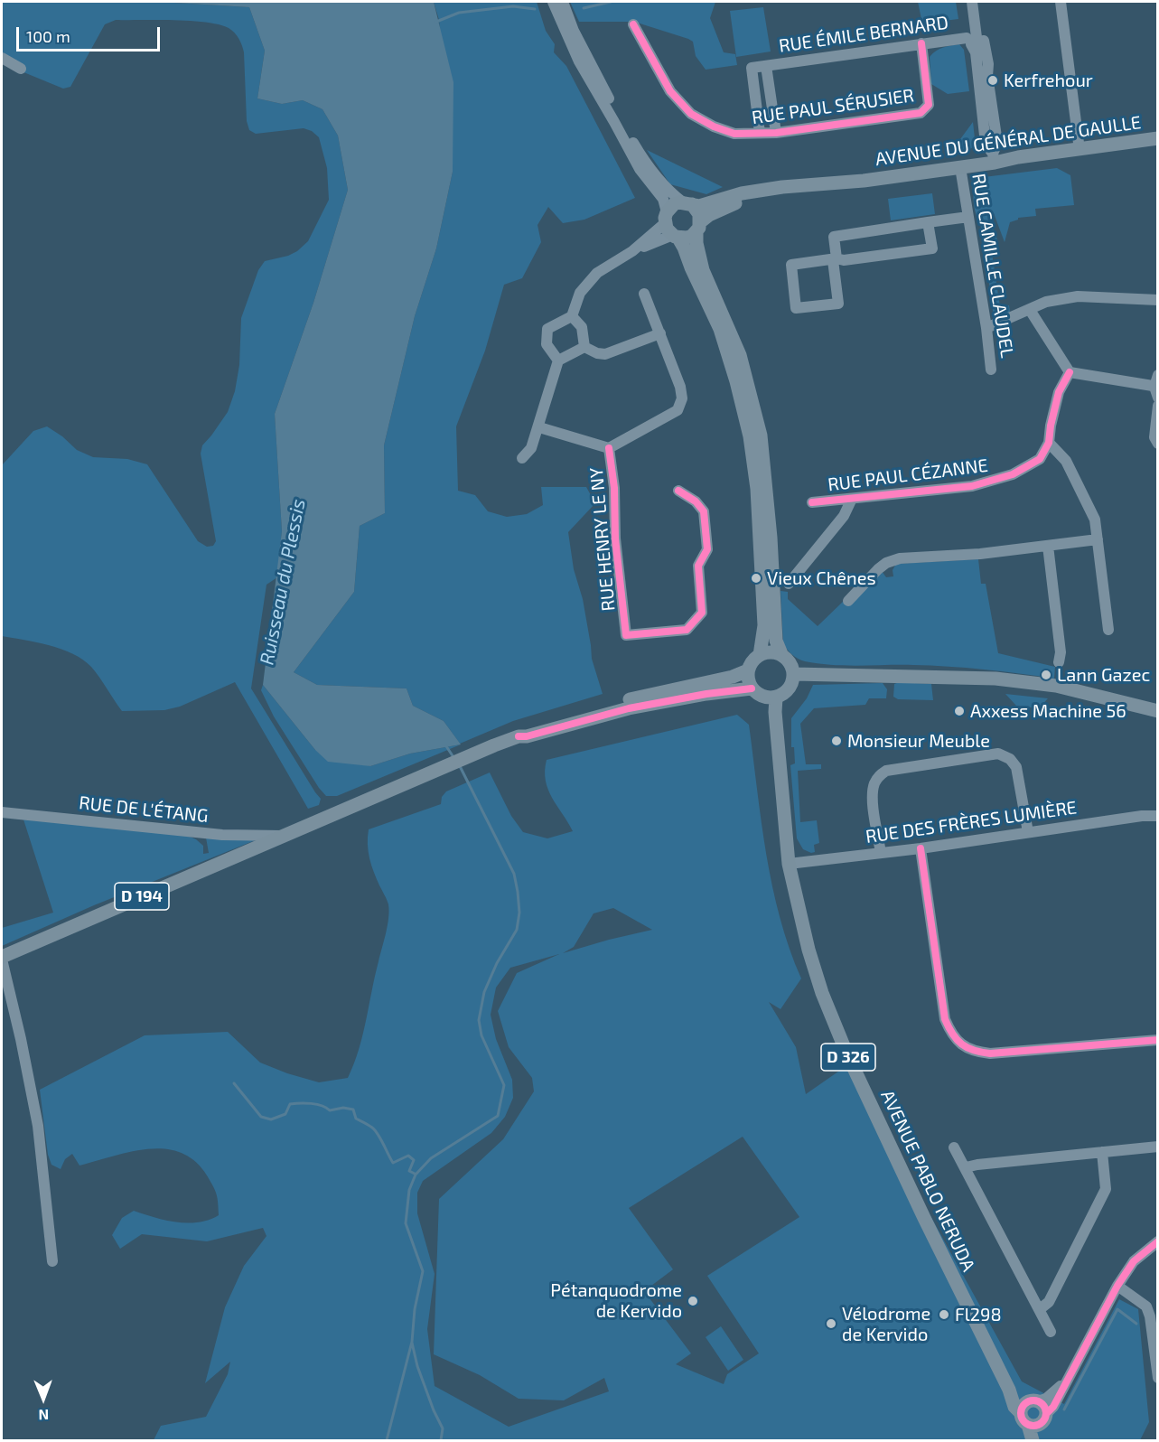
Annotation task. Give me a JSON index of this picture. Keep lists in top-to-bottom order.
{
  "streets": {
    "main road": [
      "AVENUE DU GÉNÉRAL DE GAULLE",
      "D 194",
      "D 326",
      "AVENUE PABLO NERUDA"
    ],
    "street": [
      "RUE ÉMILE BERNARD",
      "RUE PAUL SÉRUSIER",
      "RUE CAMILLE CLAUDEL",
      "RUE PAUL CÉZANNE",
      "RUE HENRY LE NY",
      "RUE DE L'ÉTANG",
      "RUE DES FRÈRES LUMIÈRE"
    ]
  },
  "crossings": [
    ["RUE ÉMILE BERNARD", "RUE PAUL SÉRUSIER"],
    ["AVENUE DU GÉNÉRAL DE GAULLE", "RUE CAMILLE CLAUDEL"],
    ["RUE DE L'ÉTANG", "D 194"],
    ["RUE DES FRÈRES LUMIÈRE", "AVENUE PABLO NERUDA"],
    ["D 194", "AVENUE PABLO NERUDA"]
  ],
  "water": ["Ruisseau du Plessis"],
  "places": [
    "Kerfrehour",
    "Vieux Chênes",
    "Lann Gazec",
    "Axxess Machine 56",
    "Monsieur Meuble",
    "Pétanquodrome de Kervido",
    "Fl298",
    "Vélodrome de Kervido"
  ],
  "scale_bar": "100 m",
  "north": "bottom"
}
